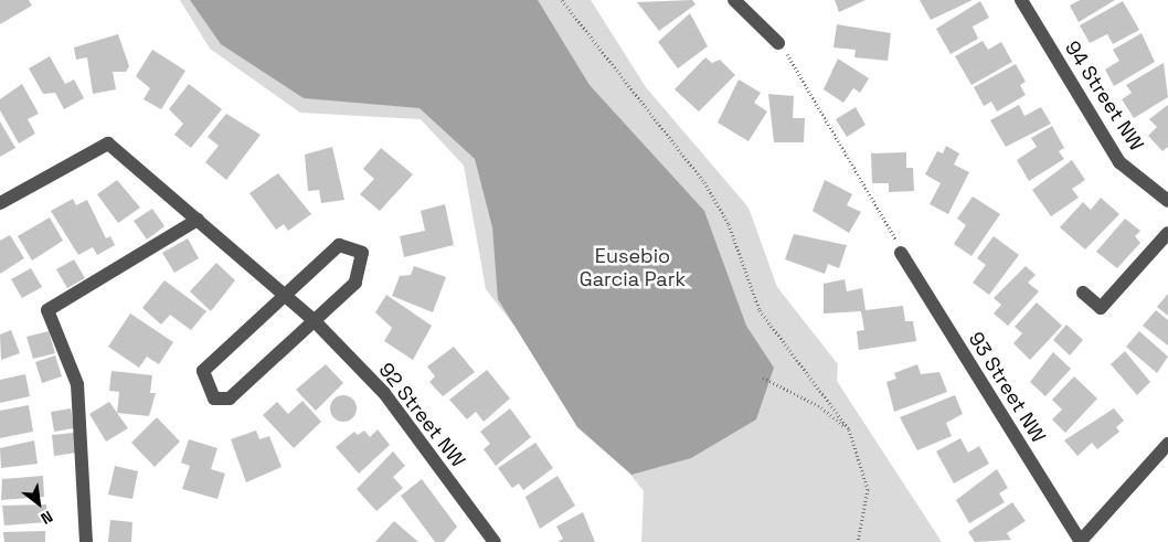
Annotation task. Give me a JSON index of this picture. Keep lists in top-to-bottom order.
{
  "streets": {
    "street": ["94 Street NW", "93 Street NW", "92 Street NW"]
  },
  "parks": ["Eusebio Garcia Park"],
  "north": "bottom right"
}
